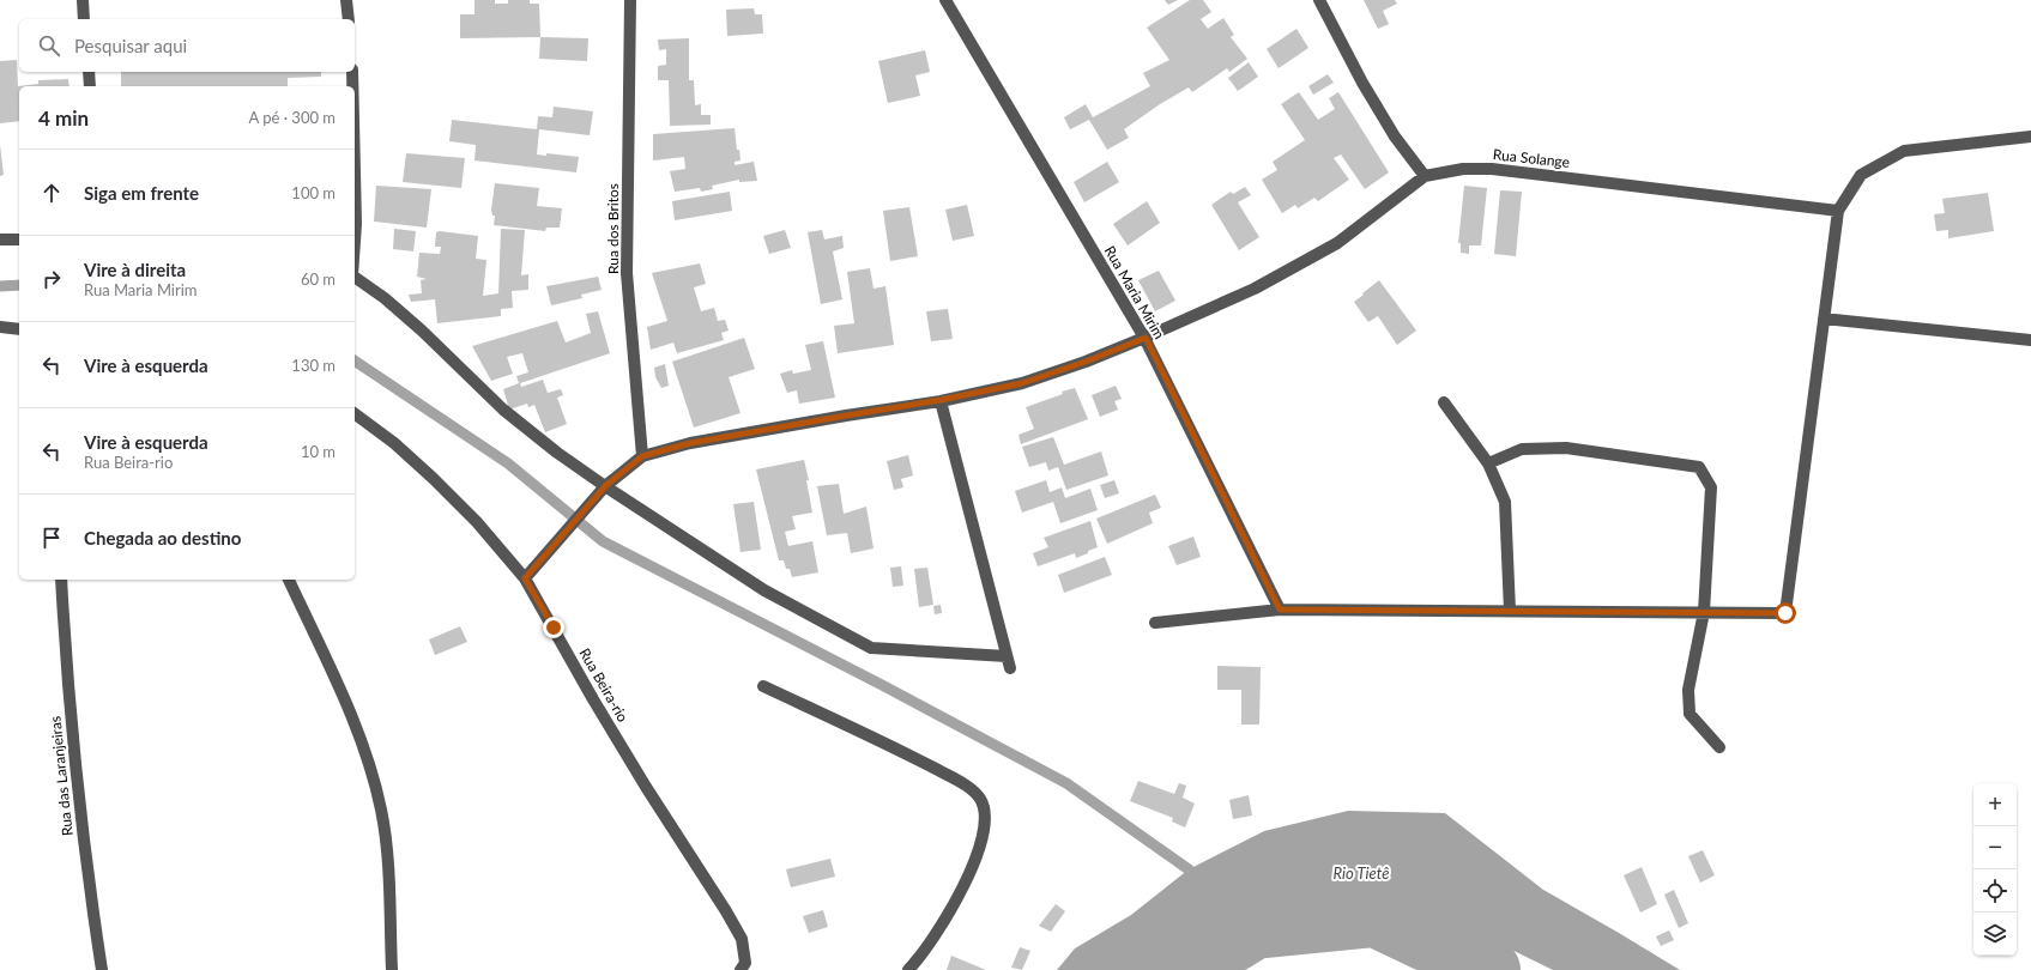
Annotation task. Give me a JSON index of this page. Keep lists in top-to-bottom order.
{
  "streets": {
    "street": [
      "Rua Solange",
      "Rua dos Britos",
      "Rua Maria Mirim",
      "Rua Beira-rio",
      "Rua das Laranjeiras"
    ]
  },
  "water": ["Rio Tietê"],
  "page": {
    "search": "Pesquisar aqui",
    "heading": ["4 min", "A pé · 300 m"],
    "list": [
      ["Siga em frente", "100 m"],
      ["Vire à direita", "Rua Maria Mirim", "60 m"],
      ["Vire à esquerda", "130 m"],
      ["Vire à esquerda", "Rua Beira-rio", "10 m"],
      "Chegada ao destino"
    ],
    "map_buttons": ["+", "−"]
  }
}
